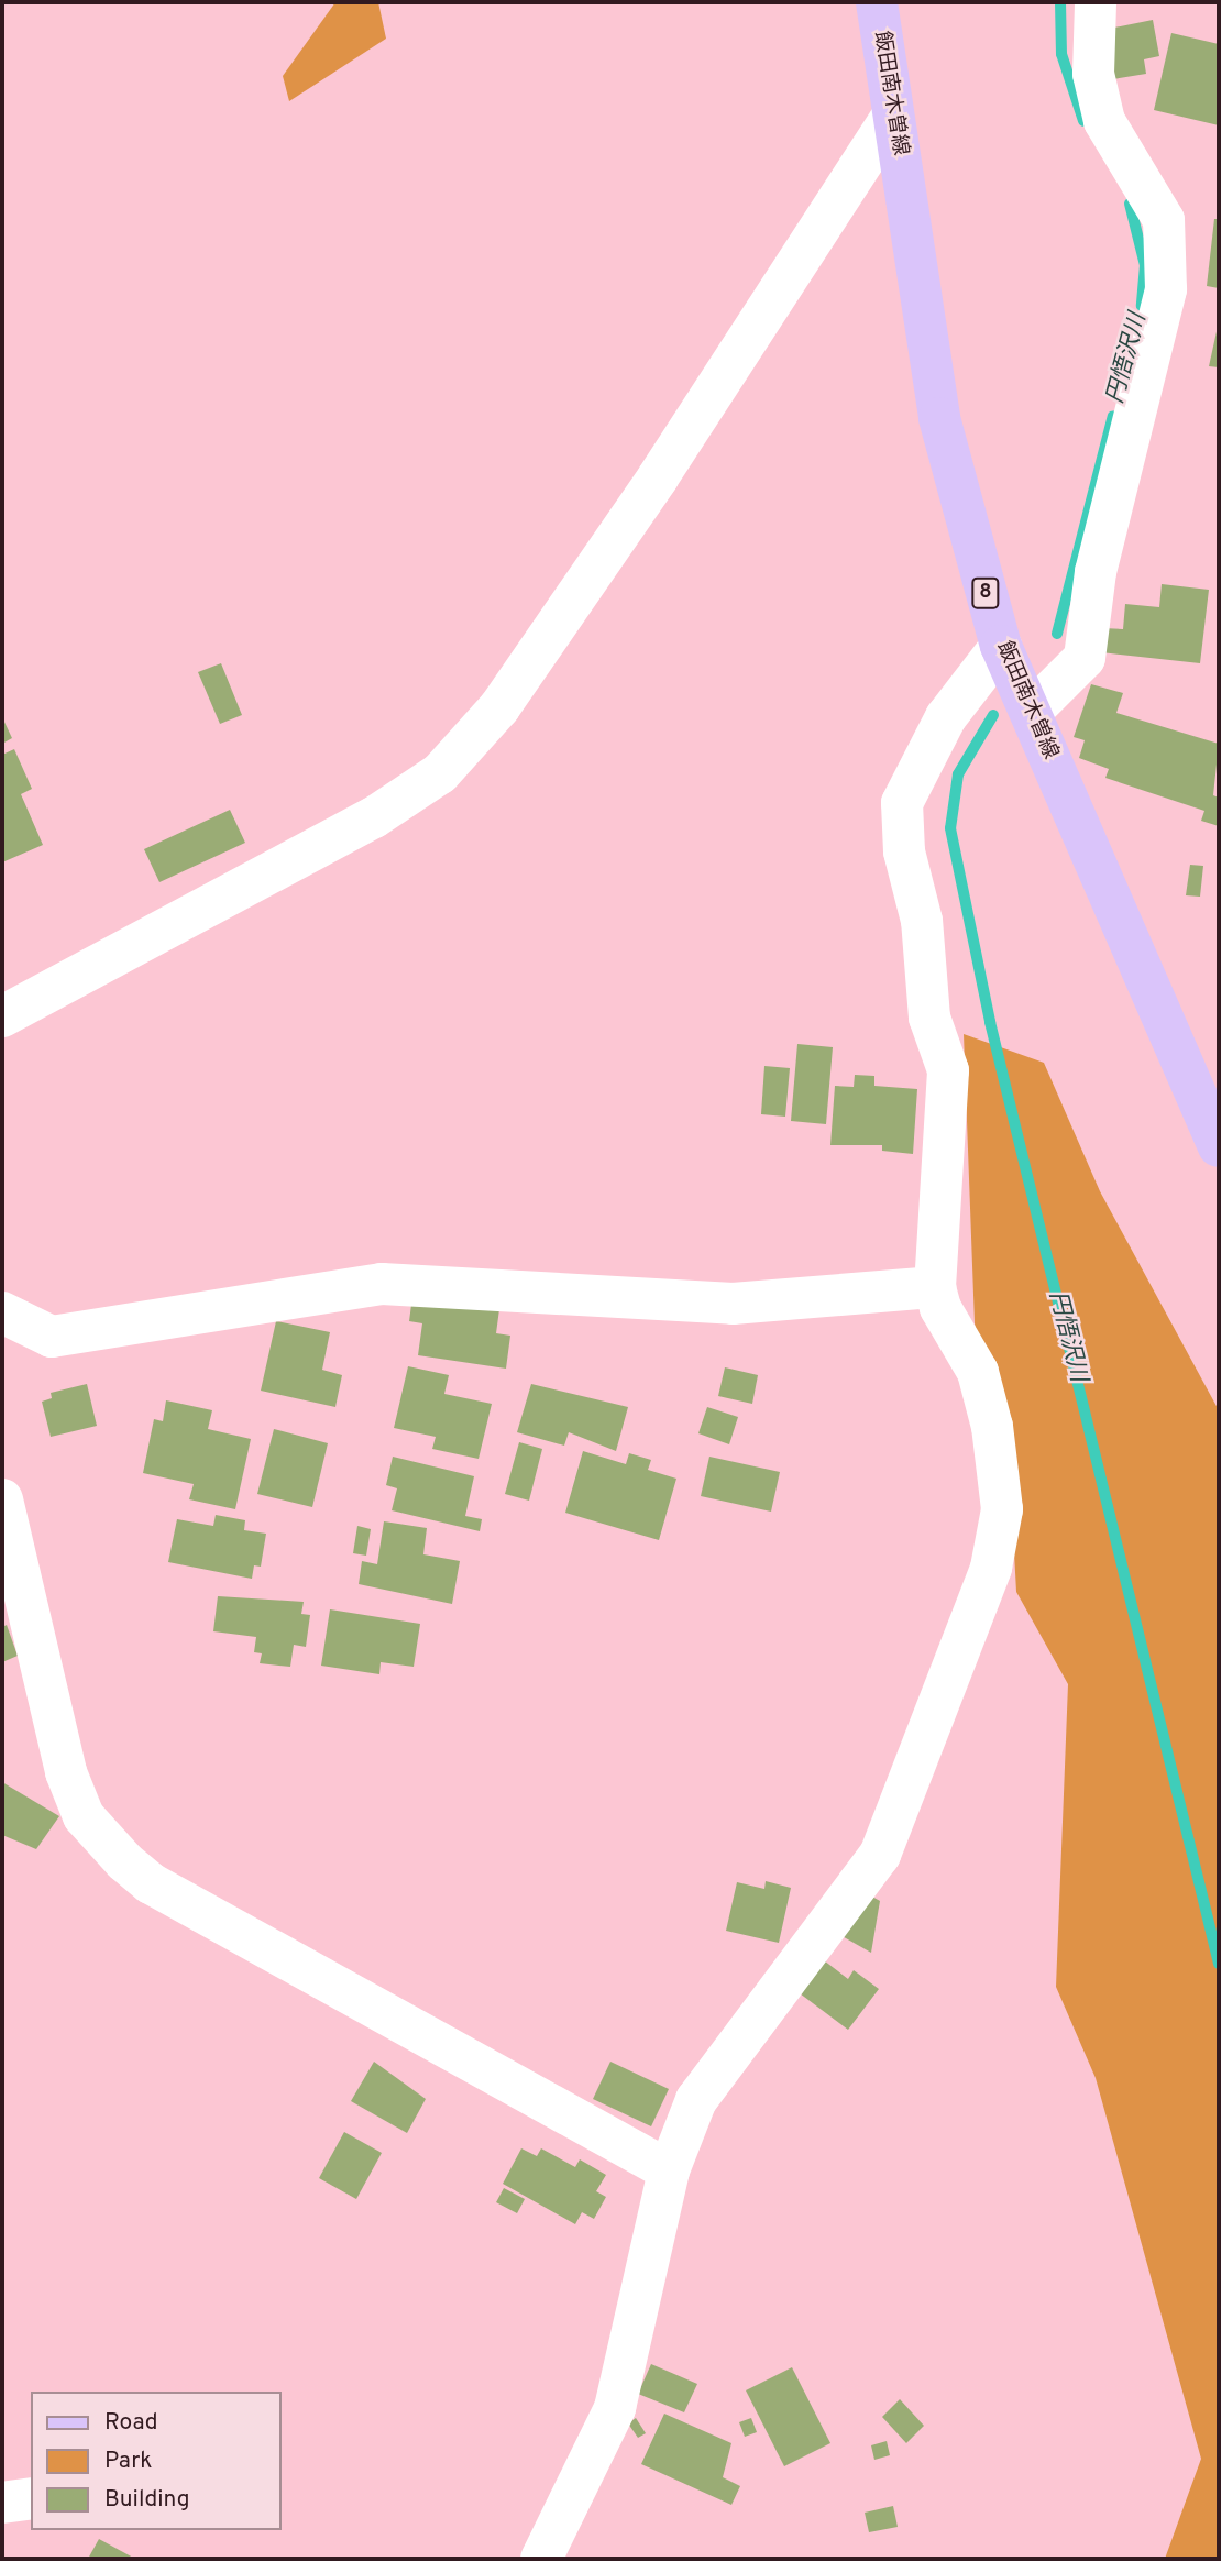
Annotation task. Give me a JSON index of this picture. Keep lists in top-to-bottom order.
{
  "streets": {
    "main road": ["飯田南木曽線", "8"]
  },
  "water": ["円悟沢川"],
  "legend": ["Road", "Park", "Building"]
}
